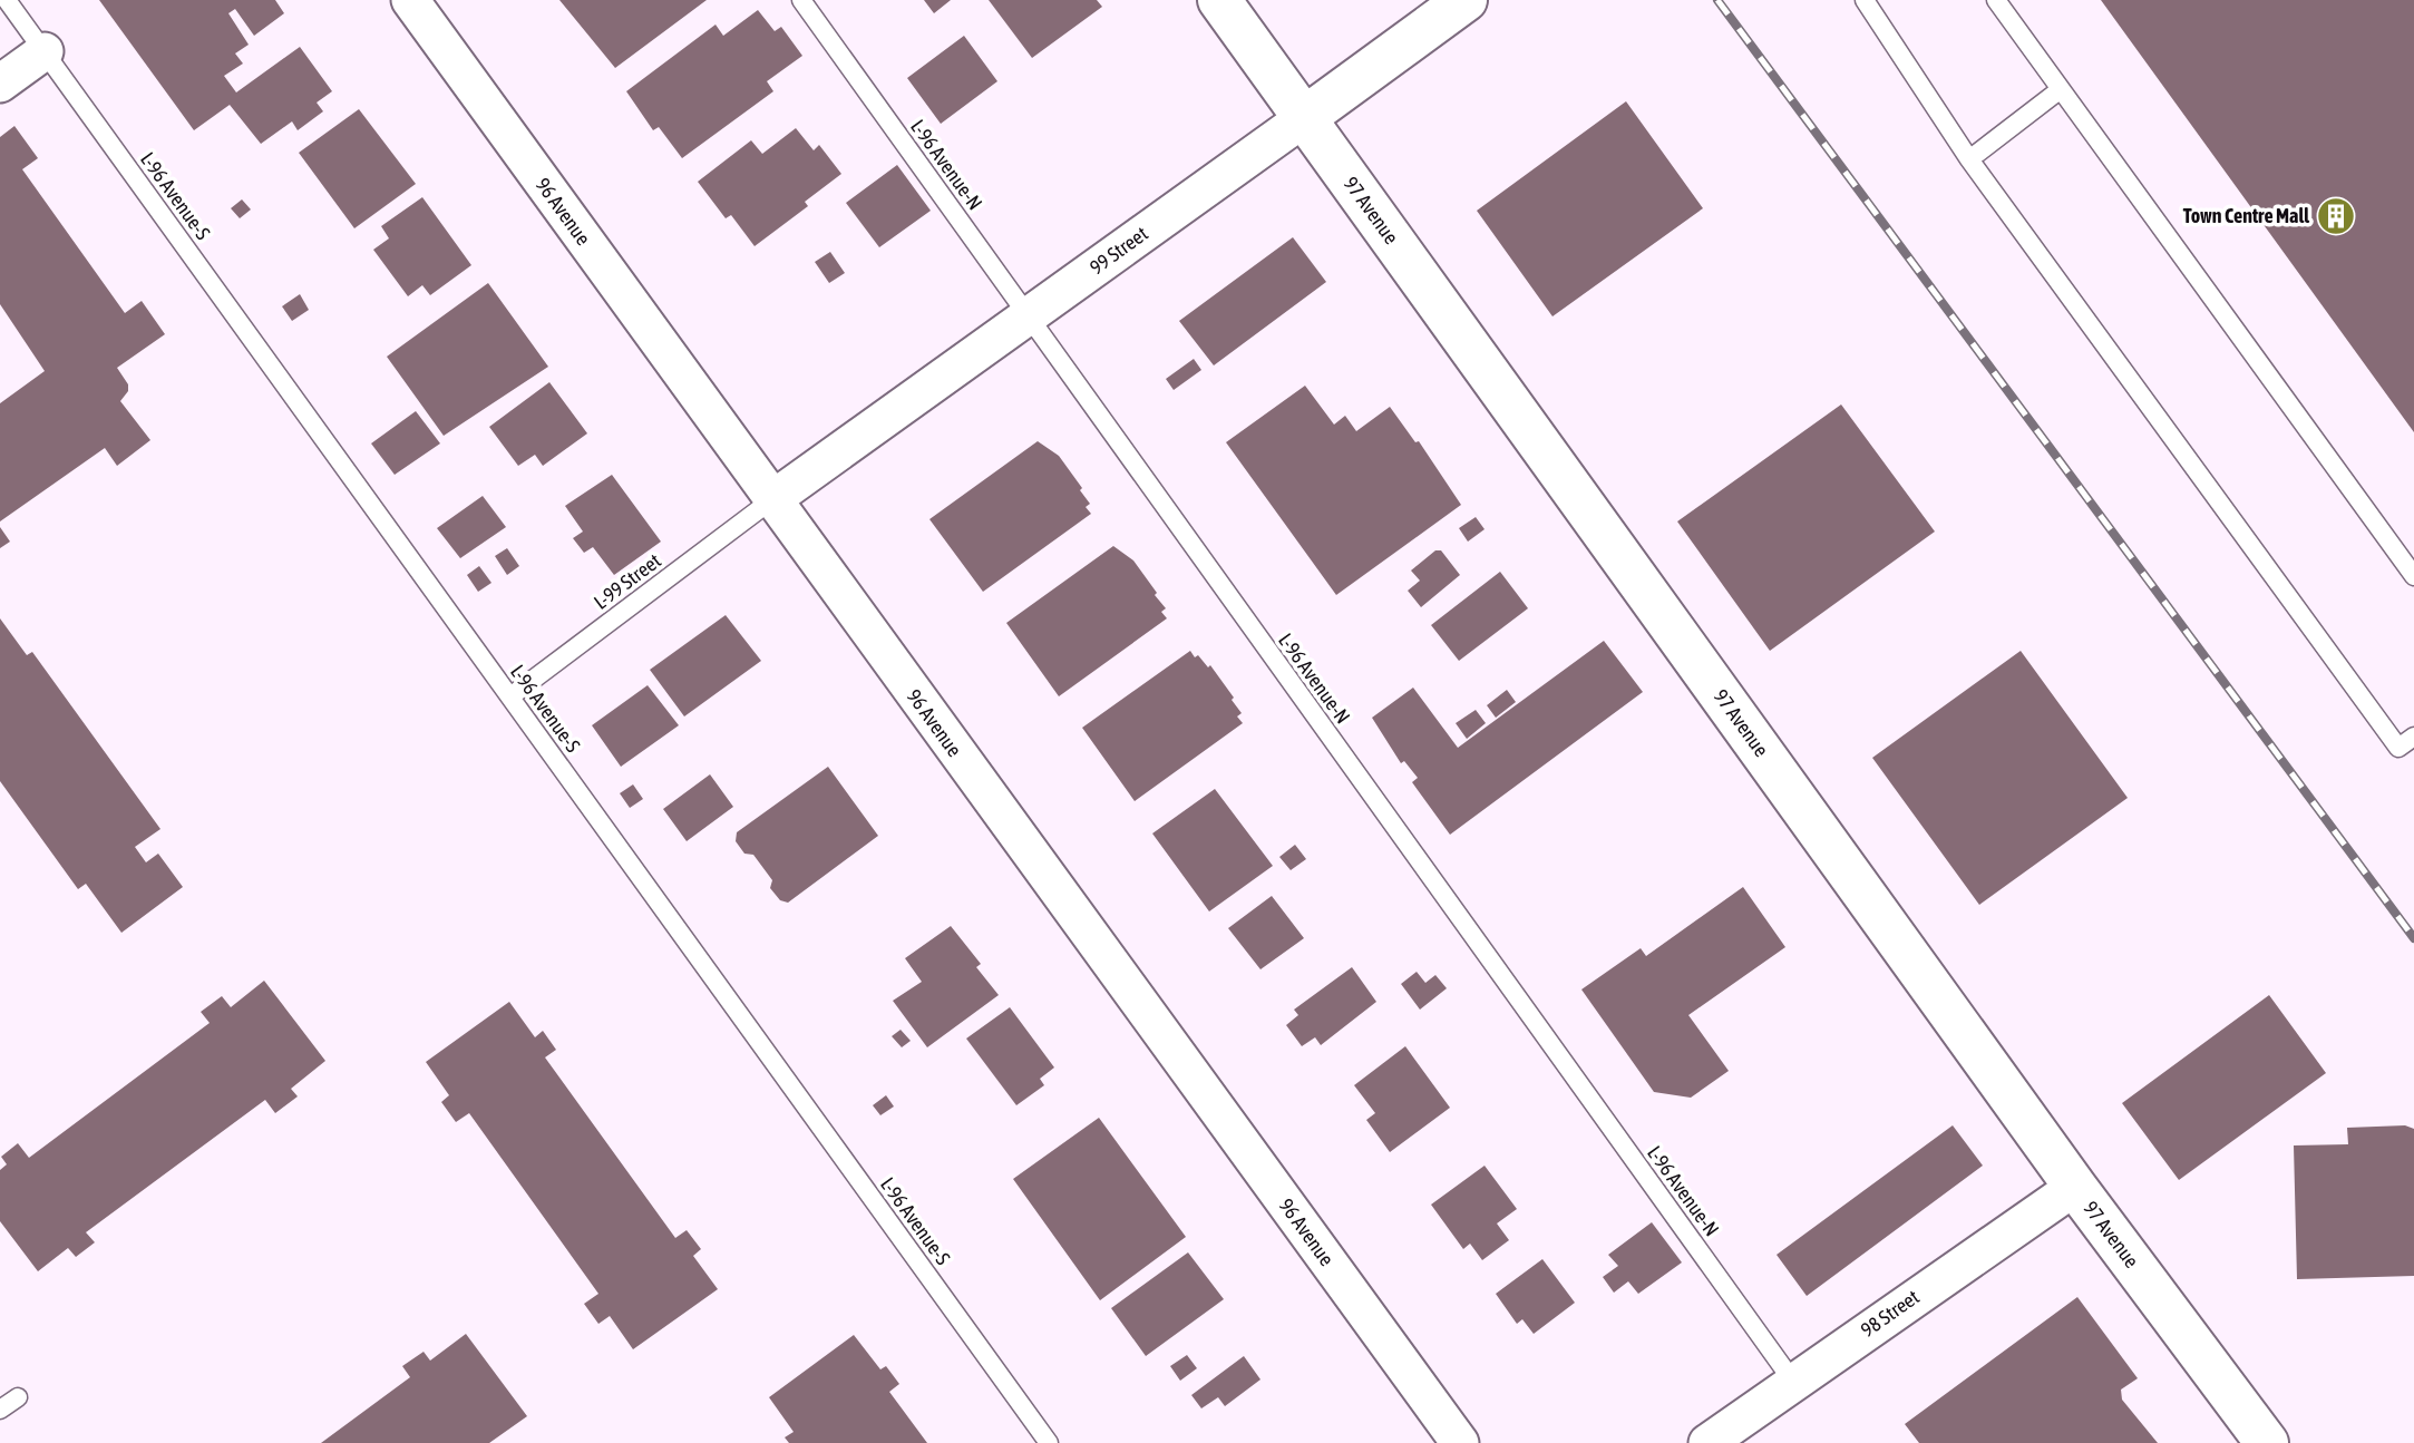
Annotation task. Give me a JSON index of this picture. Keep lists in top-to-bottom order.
{
  "streets": {
    "street": [
      "97 Avenue",
      "96 Avenue",
      "99 Street",
      "98 Street"
    ],
    "lane": ["L-96 Avenue-N", "L-96 Avenue-S", "L-99 Street"]
  },
  "crossings": [
    ["L-96 Avenue-N", "99 Street"],
    ["L-96 Avenue-N", "98 Street"],
    ["L-96 Avenue-S", "L-99 Street"],
    ["97 Avenue", "99 Street"],
    ["97 Avenue", "98 Street"],
    ["96 Avenue", "99 Street"],
    ["96 Avenue", "L-99 Street"],
    ["99 Street", "L-99 Street"]
  ],
  "places": {
    "building": ["Town Centre Mall"]
  }
}
